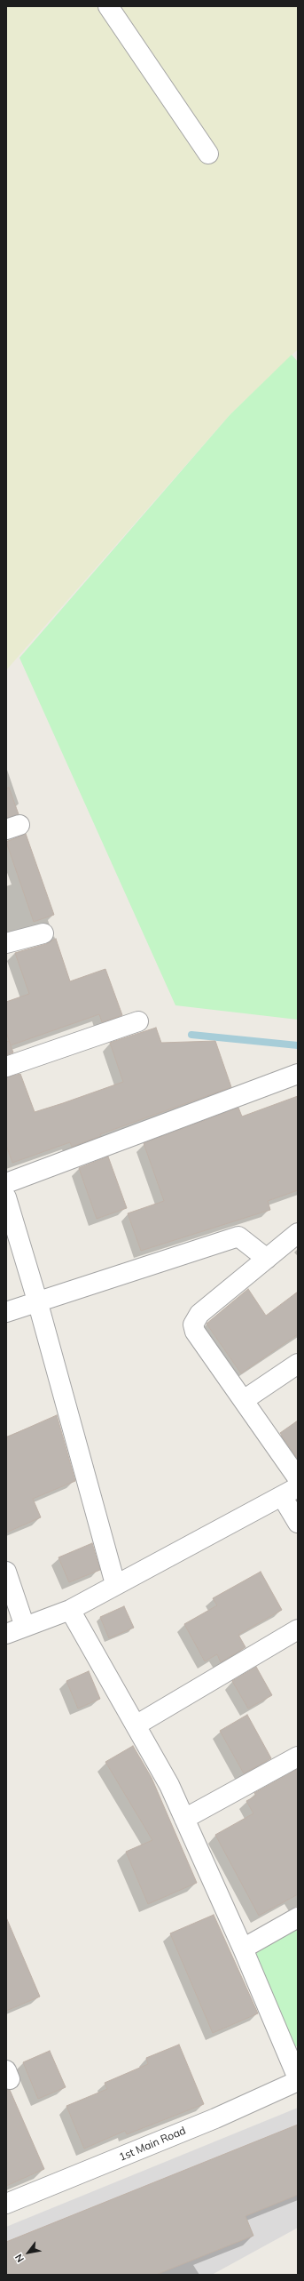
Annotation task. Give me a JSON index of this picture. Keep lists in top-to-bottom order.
{
  "streets": {
    "street": ["1st Main Road"]
  },
  "north": "bottom left"
}
